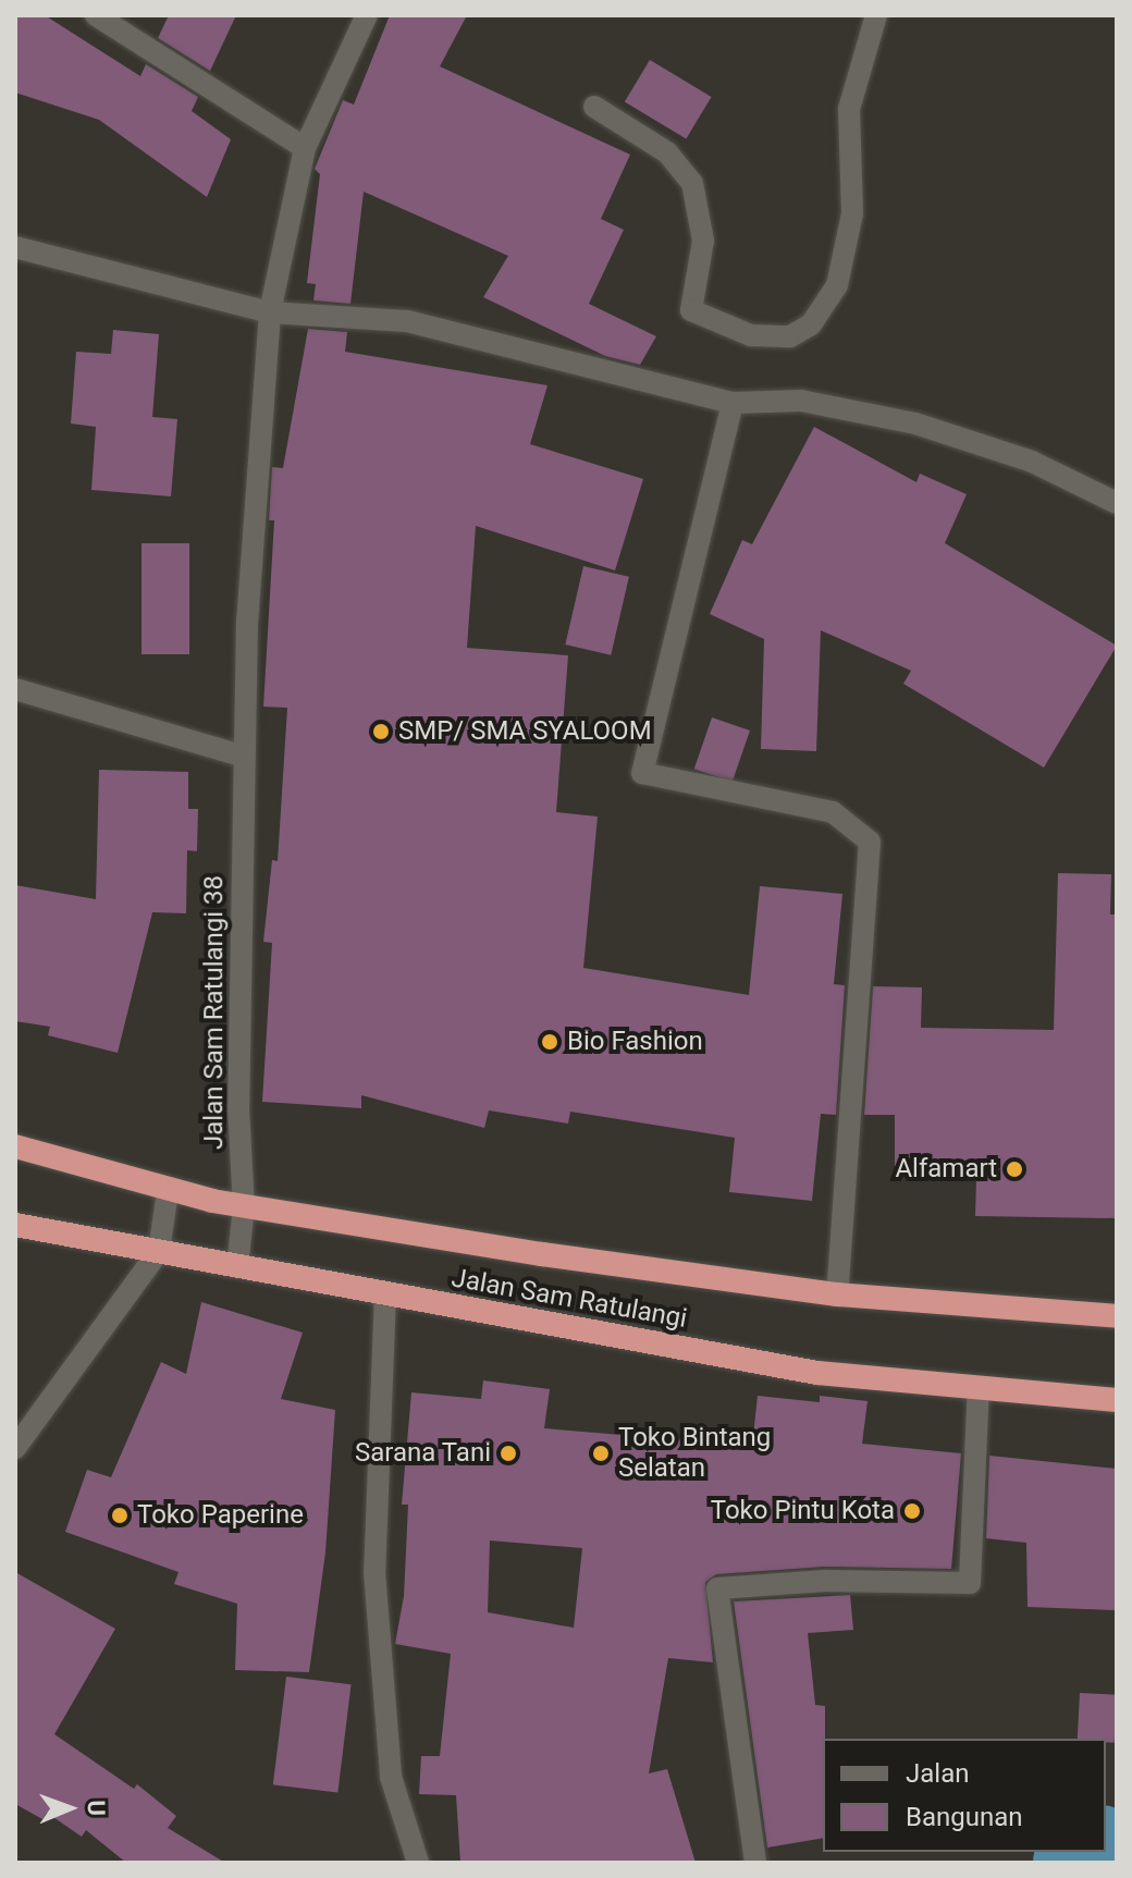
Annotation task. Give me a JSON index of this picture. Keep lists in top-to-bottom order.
{
  "streets": {
    "highway": ["Jalan Sam Ratulangi"],
    "street": ["Jalan Sam Ratulangi 38"]
  },
  "crossings": [
    ["Jalan Sam Ratulangi 38", "Jalan Sam Ratulangi"]
  ],
  "places": [
    "SMP/ SMA SYALOOM",
    "Bio Fashion",
    "Alfamart",
    "Sarana Tani",
    "Toko Bintang Selatan",
    "Toko Pintu Kota",
    "Toko Paperine"
  ],
  "legend": ["Jalan", "Bangunan"],
  "north": "right"
}
